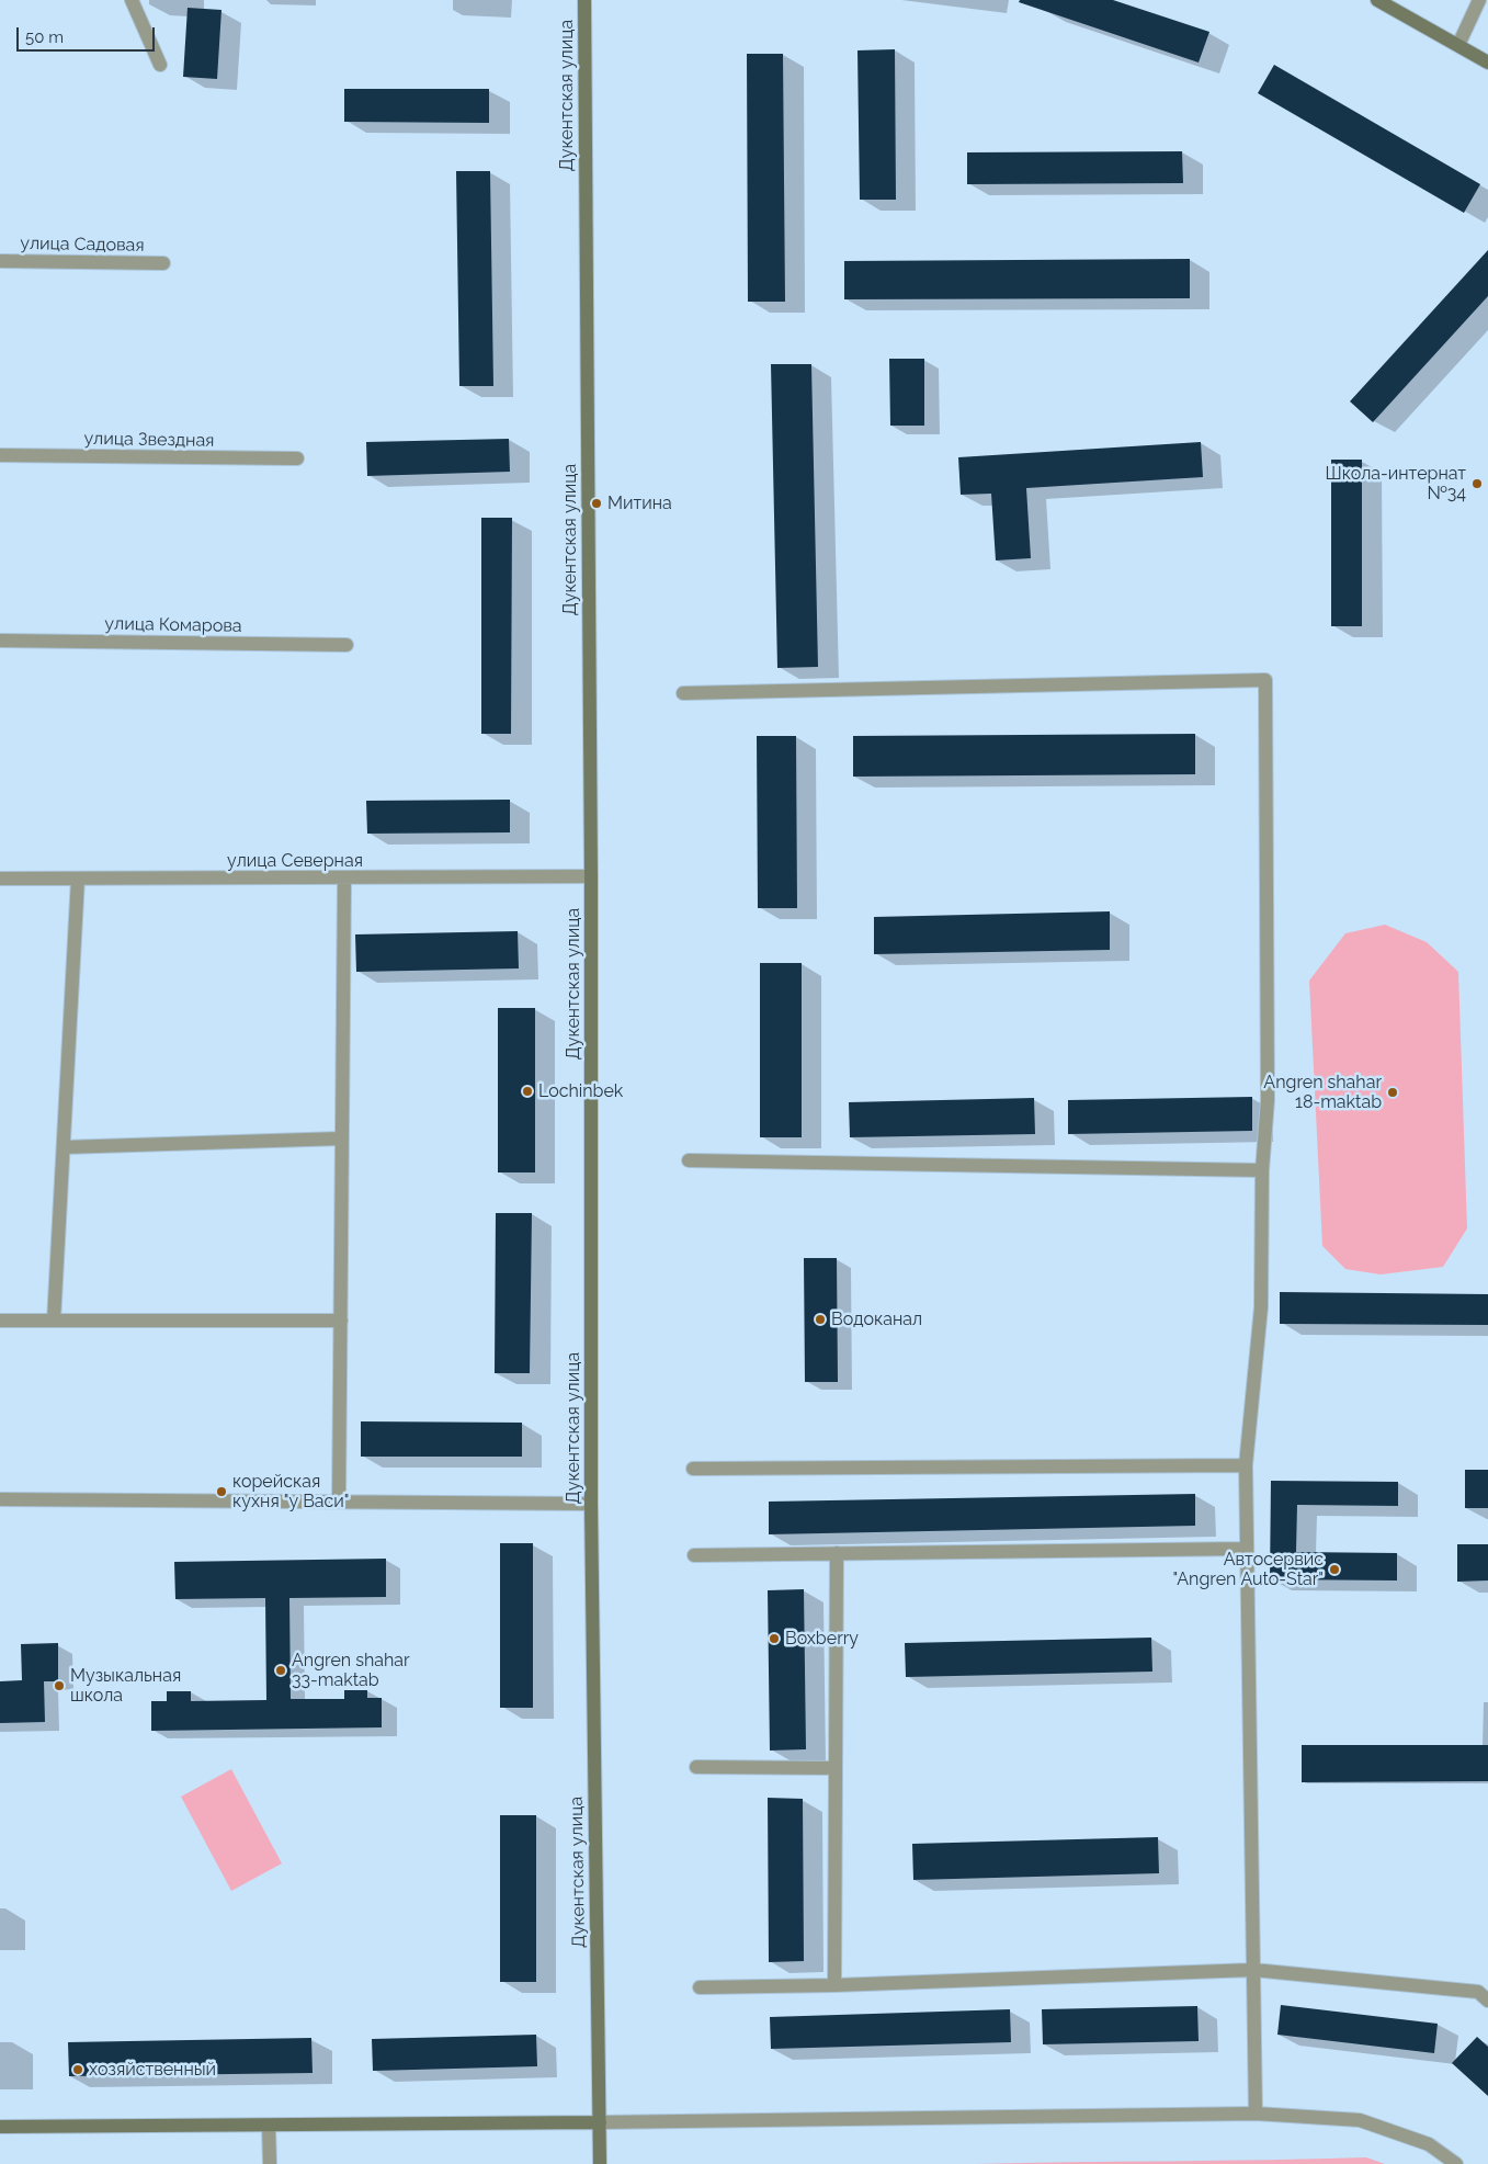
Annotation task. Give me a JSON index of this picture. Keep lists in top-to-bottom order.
{
  "streets": {
    "main road": ["Дукентская улица"],
    "street": [
      "улица Садовая",
      "улица Звездная",
      "улица Комарова",
      "улица Северная"
    ]
  },
  "crossings": [
    ["Дукентская улица", "улица Северная"]
  ],
  "places": [
    "Школа-интернат №34",
    "Митина",
    "Lochinbek",
    "Angren shahar 18-maktab",
    "Водоканал",
    "корейская кухня \"у Васи\"",
    "Автосервис \"Angren Auto-Star\"",
    "Boxberry",
    "Angren shahar 33-maktab",
    "Музыкальная школа",
    "хозяйственный"
  ],
  "scale_bar": "50 m"
}
